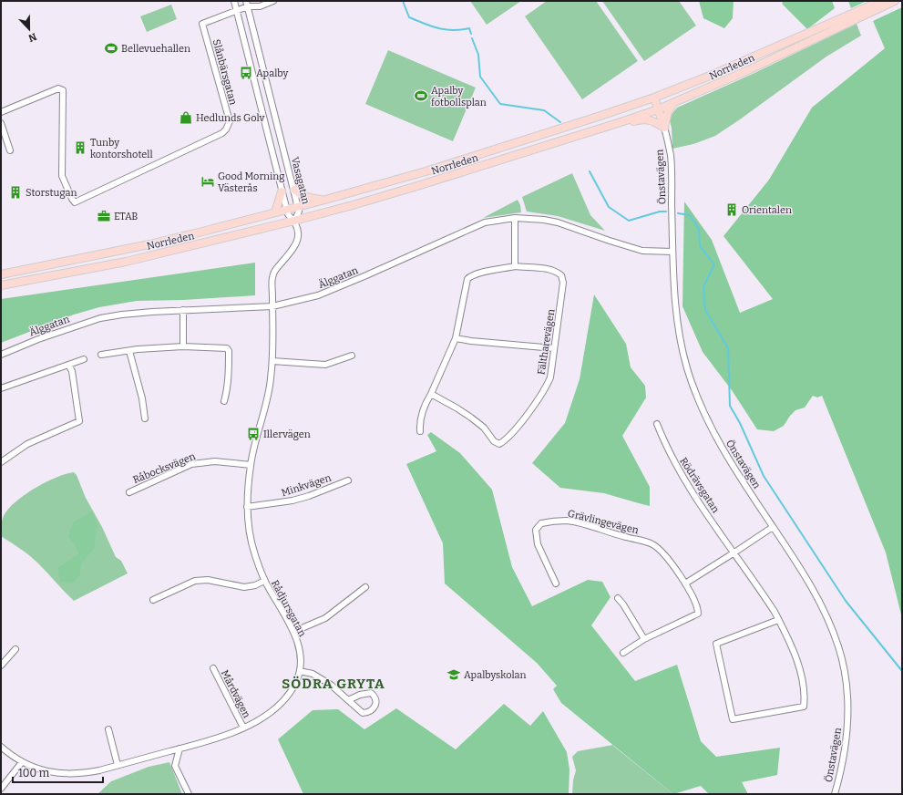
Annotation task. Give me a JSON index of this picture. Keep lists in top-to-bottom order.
{
  "streets": {
    "main road": ["Norrleden"],
    "street": [
      "Slånbärsgatan",
      "Önstavägen",
      "Vasagatan",
      "Älggatan",
      "Fältharevägen",
      "Råbocksvägen",
      "Minkvägen",
      "Rödrävsgatan",
      "Grävlingevägen",
      "Rådjursgatan",
      "Mårdvägen"
    ]
  },
  "crossings": [
    ["Norrleden", "Vasagatan"],
    ["Norrleden", "Rådjursgatan"],
    ["Slånbärsgatan", "Vasagatan"],
    ["Önstavägen", "Älggatan"],
    ["Vasagatan", "Rådjursgatan"],
    ["Älggatan", "Rådjursgatan"],
    ["Råbocksvägen", "Rådjursgatan"],
    ["Minkvägen", "Rådjursgatan"],
    ["Rådjursgatan", "Mårdvägen"]
  ],
  "districts": ["SÖDRA GRYTA"],
  "places": {
    "sports": ["Bellevuehallen", "Apalby fotbollsplan"],
    "bus stop": ["Apalby", "Illervägen"],
    "shop": ["Hedlunds Golv"],
    "building": ["Tunby kontorshotell", "Storstugan", "Orientalen"],
    "hotel": ["Good Morning Västerås"],
    "office": ["ETAB"],
    "school or university": ["Apalbyskolan"]
  },
  "scale_bar": "100 m",
  "north": "bottom"
}
